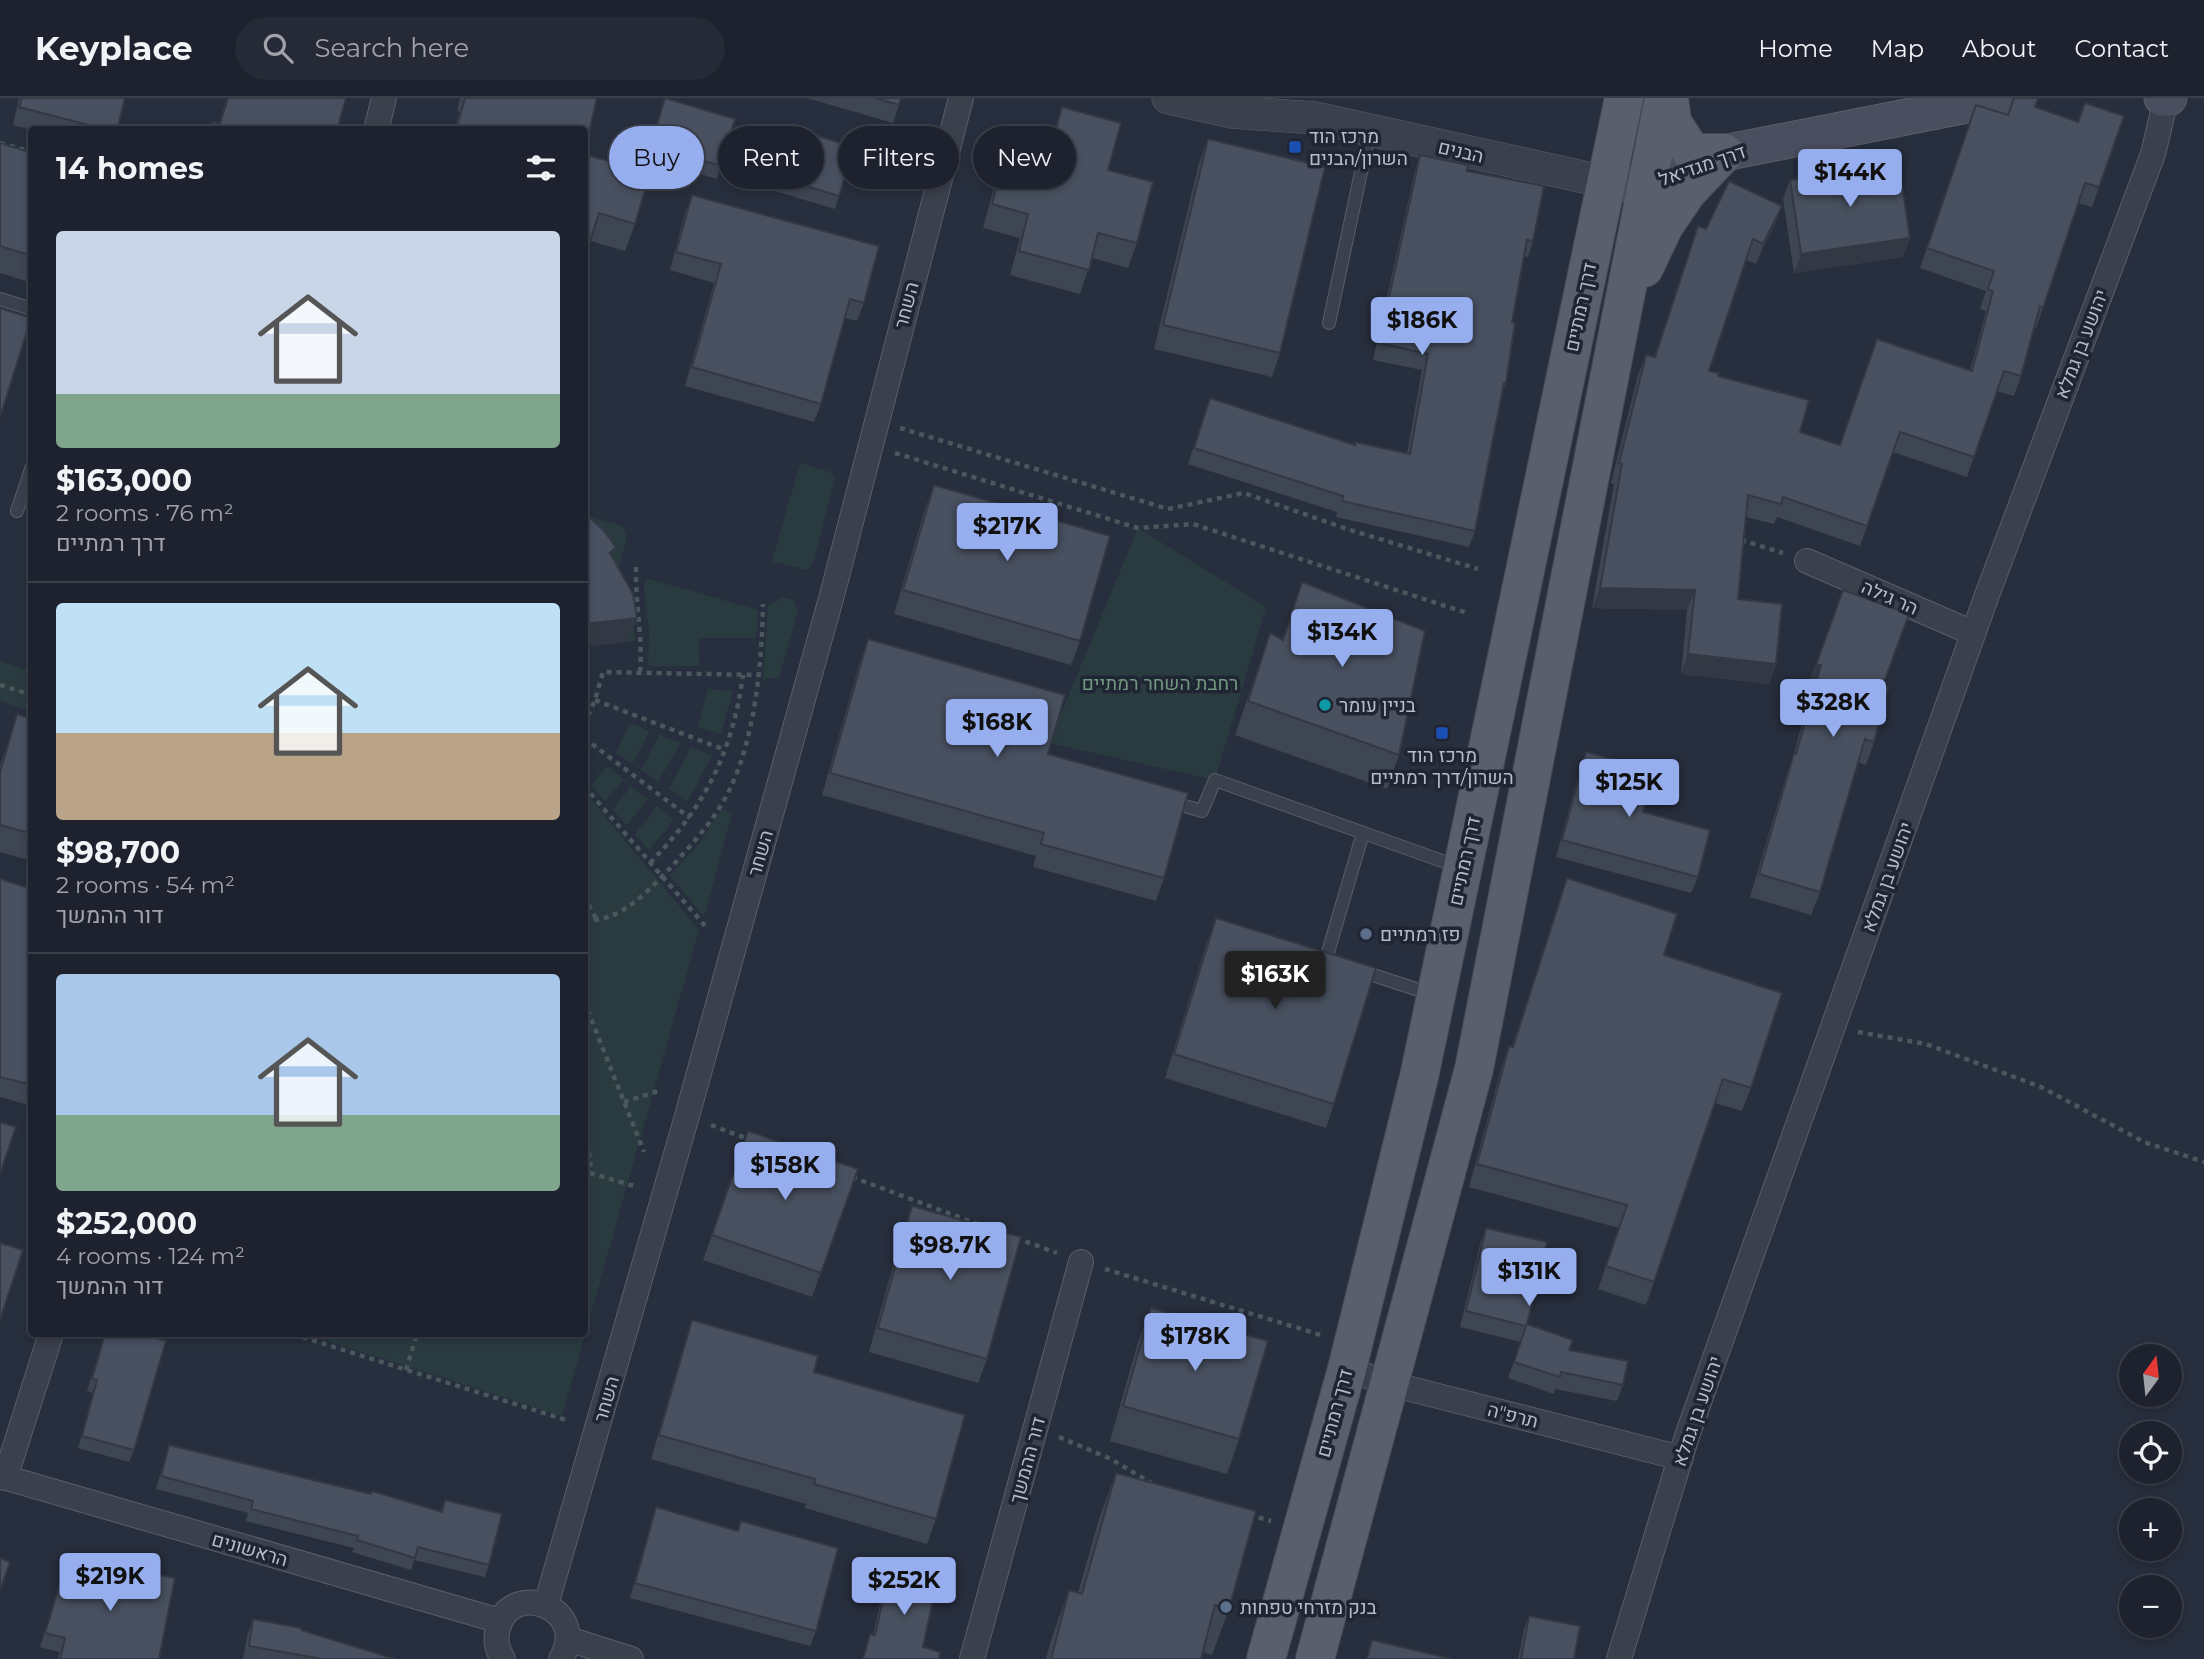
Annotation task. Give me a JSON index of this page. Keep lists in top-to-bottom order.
{
  "streets": {
    "main road": ["דרך מגדיאל", "דרך רמתיים"],
    "street": [
      "הבנים",
      "השחר",
      "יהושע בן גמלא",
      "הר גילה",
      "תרפ\"ה",
      "דור ההמשך",
      "הראשונים"
    ]
  },
  "crossings": [
    ["הבנים", "דרך מגדיאל"],
    ["הבנים", "דרך רמתיים"],
    ["דרך מגדיאל", "דרך רמתיים"],
    ["דרך רמתיים", "תרפ\"ה"],
    ["יהושע בן גמלא", "הר גילה"],
    ["יהושע בן גמלא", "תרפ\"ה"]
  ],
  "parks": ["רחבת השחר רמתיים"],
  "places": {
    "transit": ["מרכז הוד השרון/הבנים", "מרכז הוד השרון/דרך רמתיים"],
    "other": ["בניין עומר", "פז רמתיים", "בנק מזרחי טפחות"]
  },
  "north": "top",
  "page": {
    "header": "Keyplace",
    "search": "Search here",
    "nav": [
      "Home",
      "Map",
      "About",
      "Contact"
    ],
    "chip": [
      "Buy",
      "Rent",
      "Filters",
      "New"
    ],
    "heading": "14 homes",
    "price": [
      "$144K",
      "$186K",
      "$217K",
      "$134K",
      "$328K",
      "$168K",
      "$125K",
      "$163K",
      "$158K",
      "$98.7K",
      "$131K",
      "$178K",
      "$219K",
      "$252K"
    ],
    "list": [
      {
        "name": "$163,000",
        "note": "2 rooms · 76 m² · דרך רמתיים"
      },
      {
        "name": "$98,700",
        "note": "2 rooms · 54 m² · דור ההמשך"
      },
      {
        "name": "$252,000",
        "note": "4 rooms · 124 m² · דור ההמשך"
      }
    ],
    "map_buttons": ["+", "−"]
  }
}
